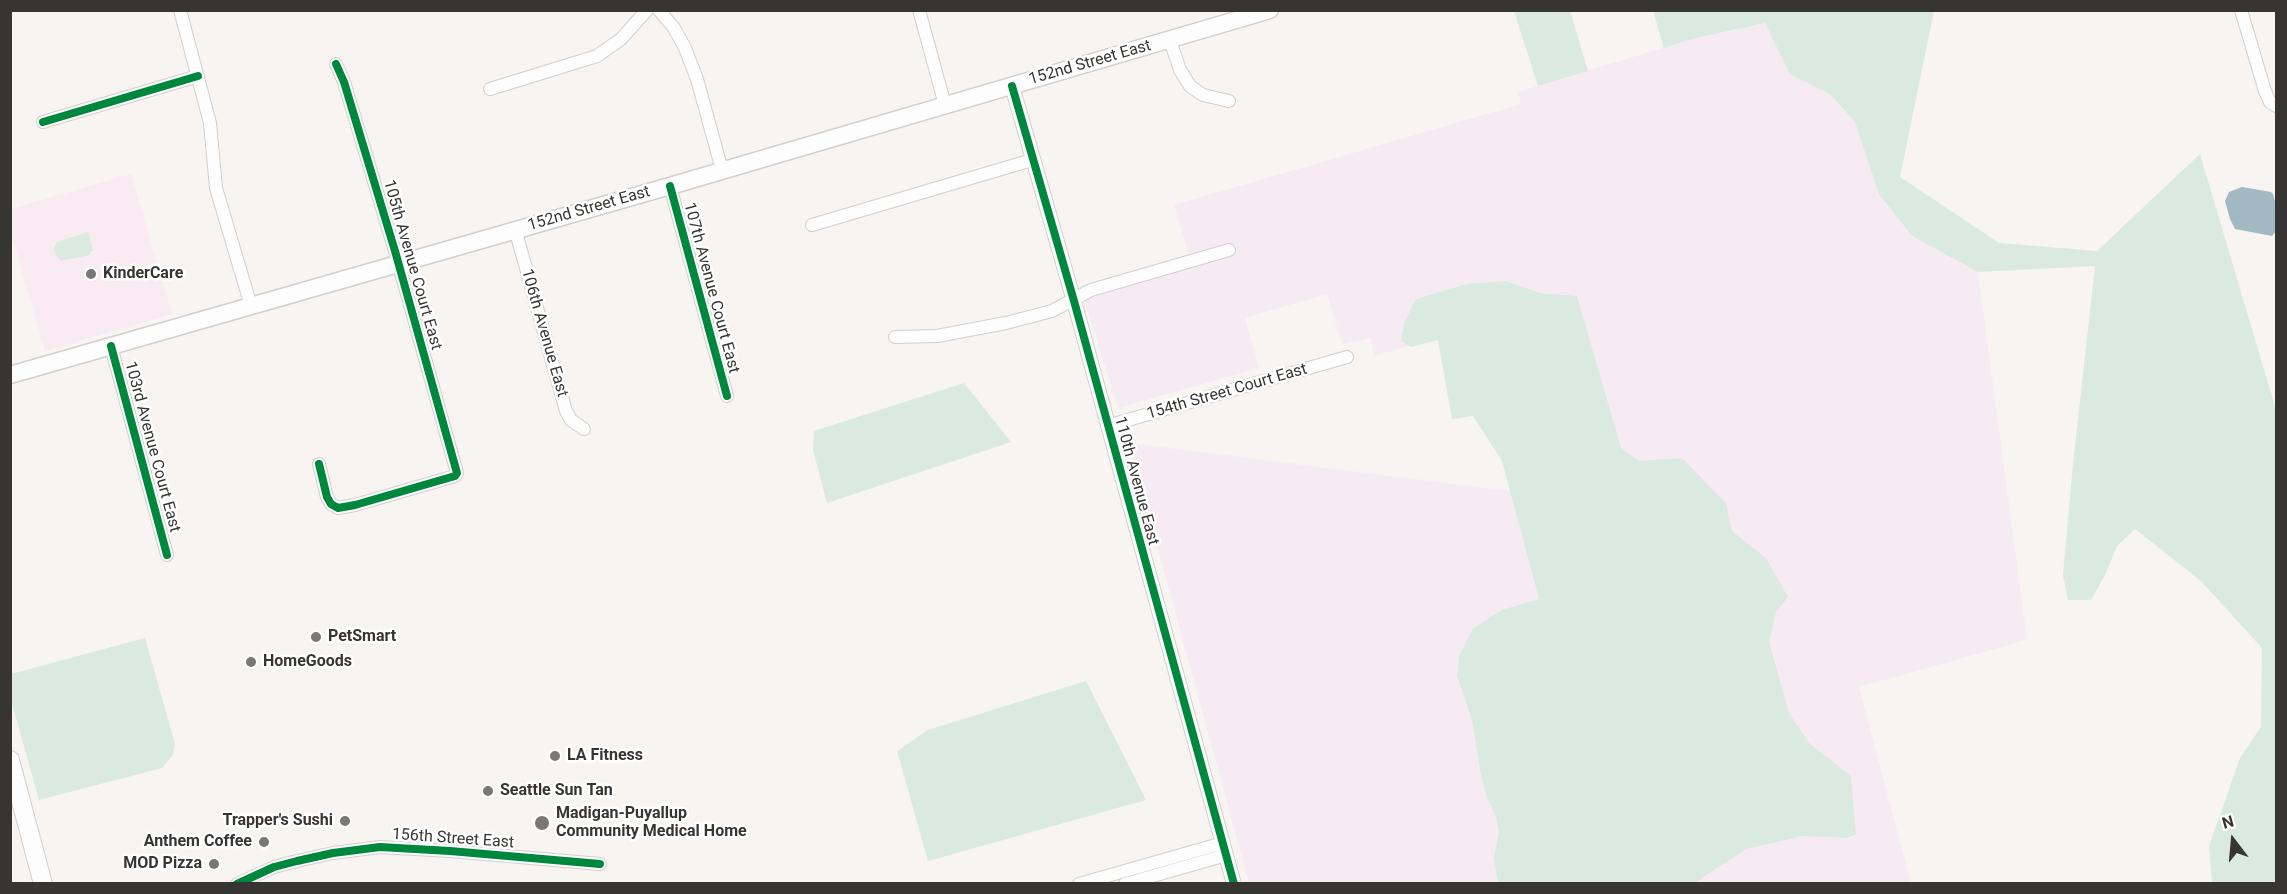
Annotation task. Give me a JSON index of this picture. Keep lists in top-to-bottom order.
{
  "streets": {
    "main road": ["152nd Street East"],
    "street": [
      "105th Avenue Court East",
      "107th Avenue Court East",
      "106th Avenue East",
      "154th Street Court East",
      "103rd Avenue Court East",
      "110th Avenue East",
      "156th Street East"
    ]
  },
  "crossings": [
    ["152nd Street East", "105th Avenue Court East"],
    ["152nd Street East", "107th Avenue Court East"],
    ["152nd Street East", "106th Avenue East"],
    ["152nd Street East", "103rd Avenue Court East"],
    ["152nd Street East", "110th Avenue East"],
    ["154th Street Court East", "110th Avenue East"]
  ],
  "places": [
    "KinderCare",
    "PetSmart",
    "HomeGoods",
    "LA Fitness",
    "Seattle Sun Tan",
    "Trapper's Sushi",
    "Madigan-Puyallup Community Medical Home",
    "Anthem Coffee",
    "MOD Pizza"
  ],
  "north": "top"
}
